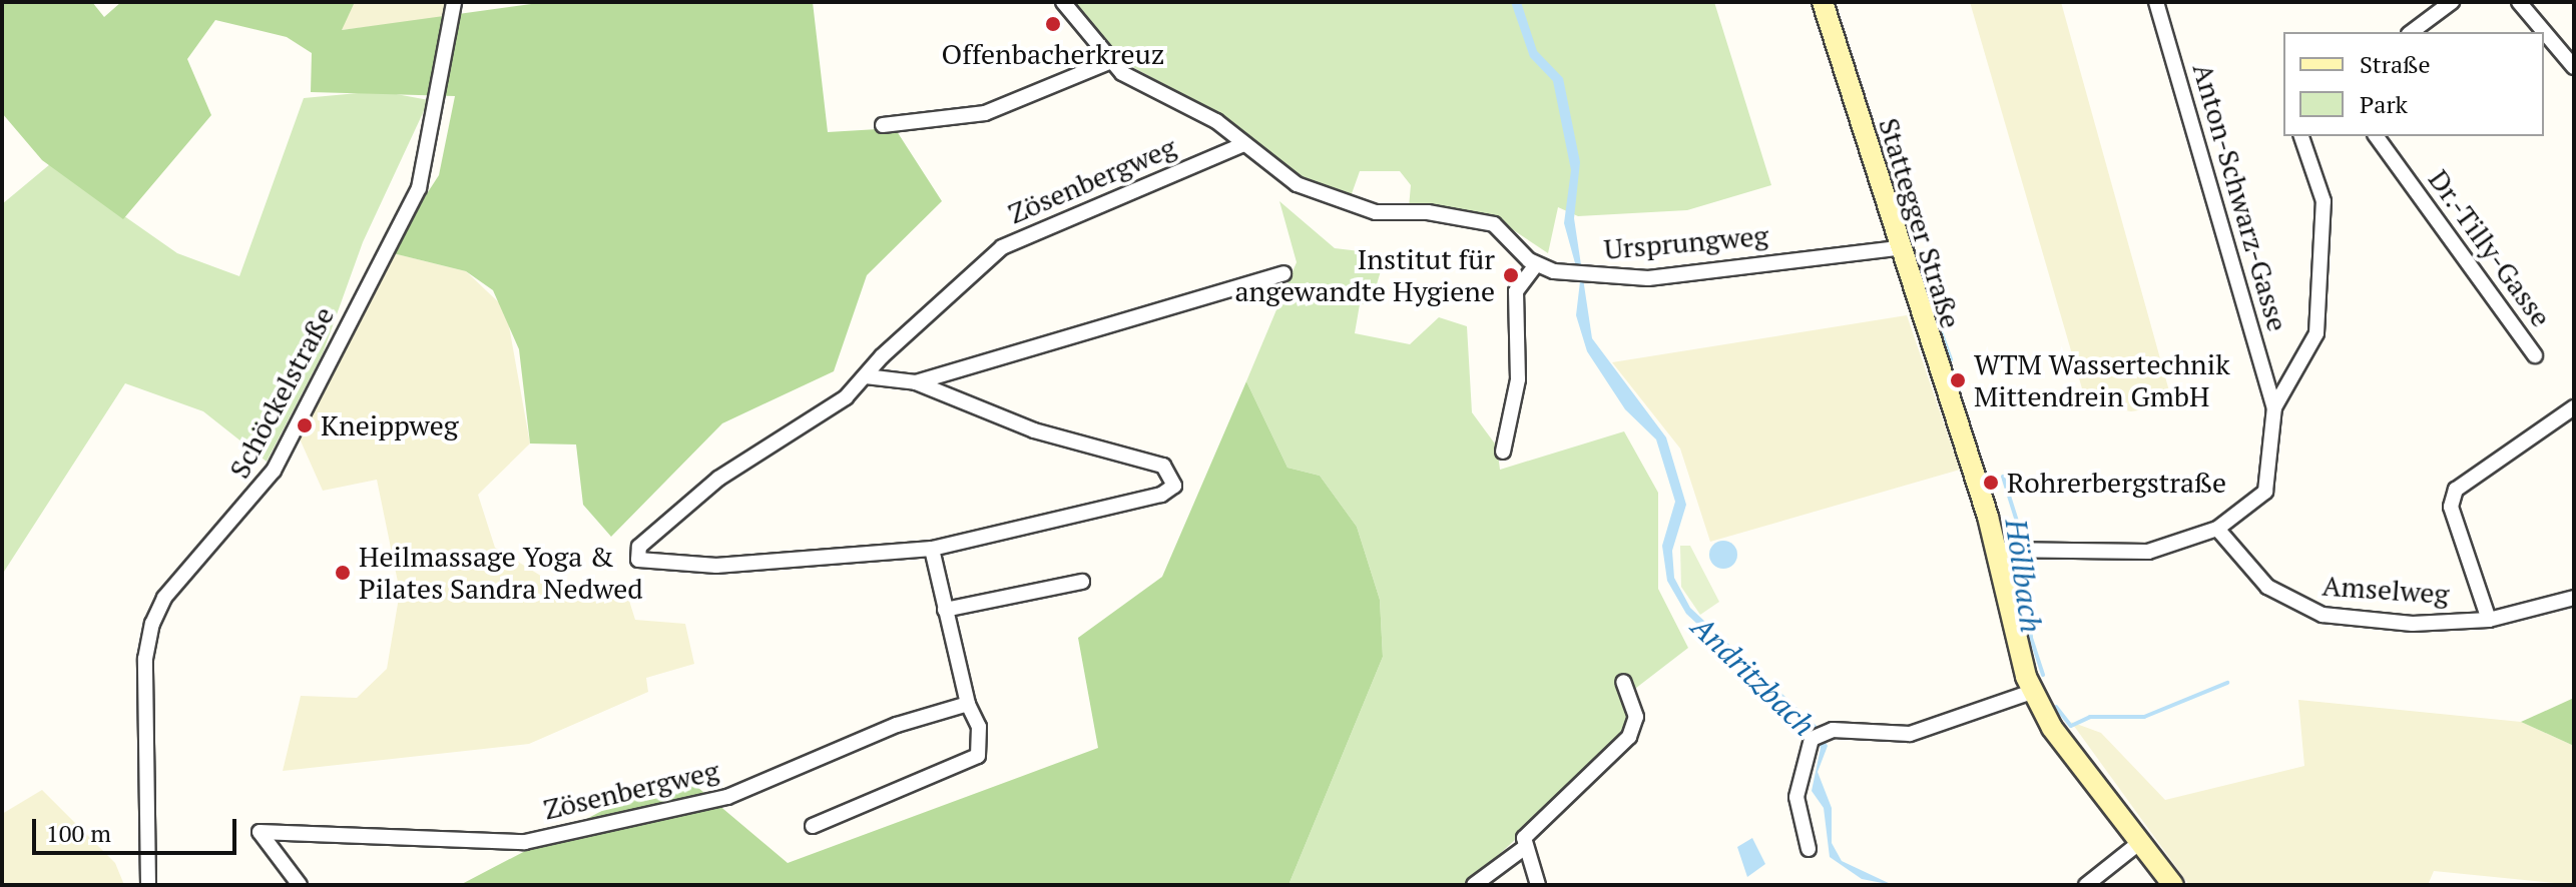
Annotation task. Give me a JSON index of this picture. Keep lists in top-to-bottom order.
{
  "streets": {
    "main road": ["Stattegger Straße"],
    "street": [
      "Zösenbergweg",
      "Anton-Schwarz-Gasse",
      "Ursprungweg",
      "Dr.-Tilly-Gasse",
      "Schöckelstraße",
      "Amselweg"
    ]
  },
  "crossings": [
    ["Zösenbergweg", "Ursprungweg"],
    ["Stattegger Straße", "Ursprungweg"]
  ],
  "water": ["Höllbach", "Andritzbach"],
  "places": [
    "Offenbacherkreuz",
    "Institut für angewandte Hygiene",
    "WTM Wassertechnik Mittendrein GmbH",
    "Kneippweg",
    "Rohrerbergstraße",
    "Heilmassage Yoga & Pilates Sandra Nedwed"
  ],
  "legend": ["Straße", "Park"],
  "scale_bar": "100 m"
}
